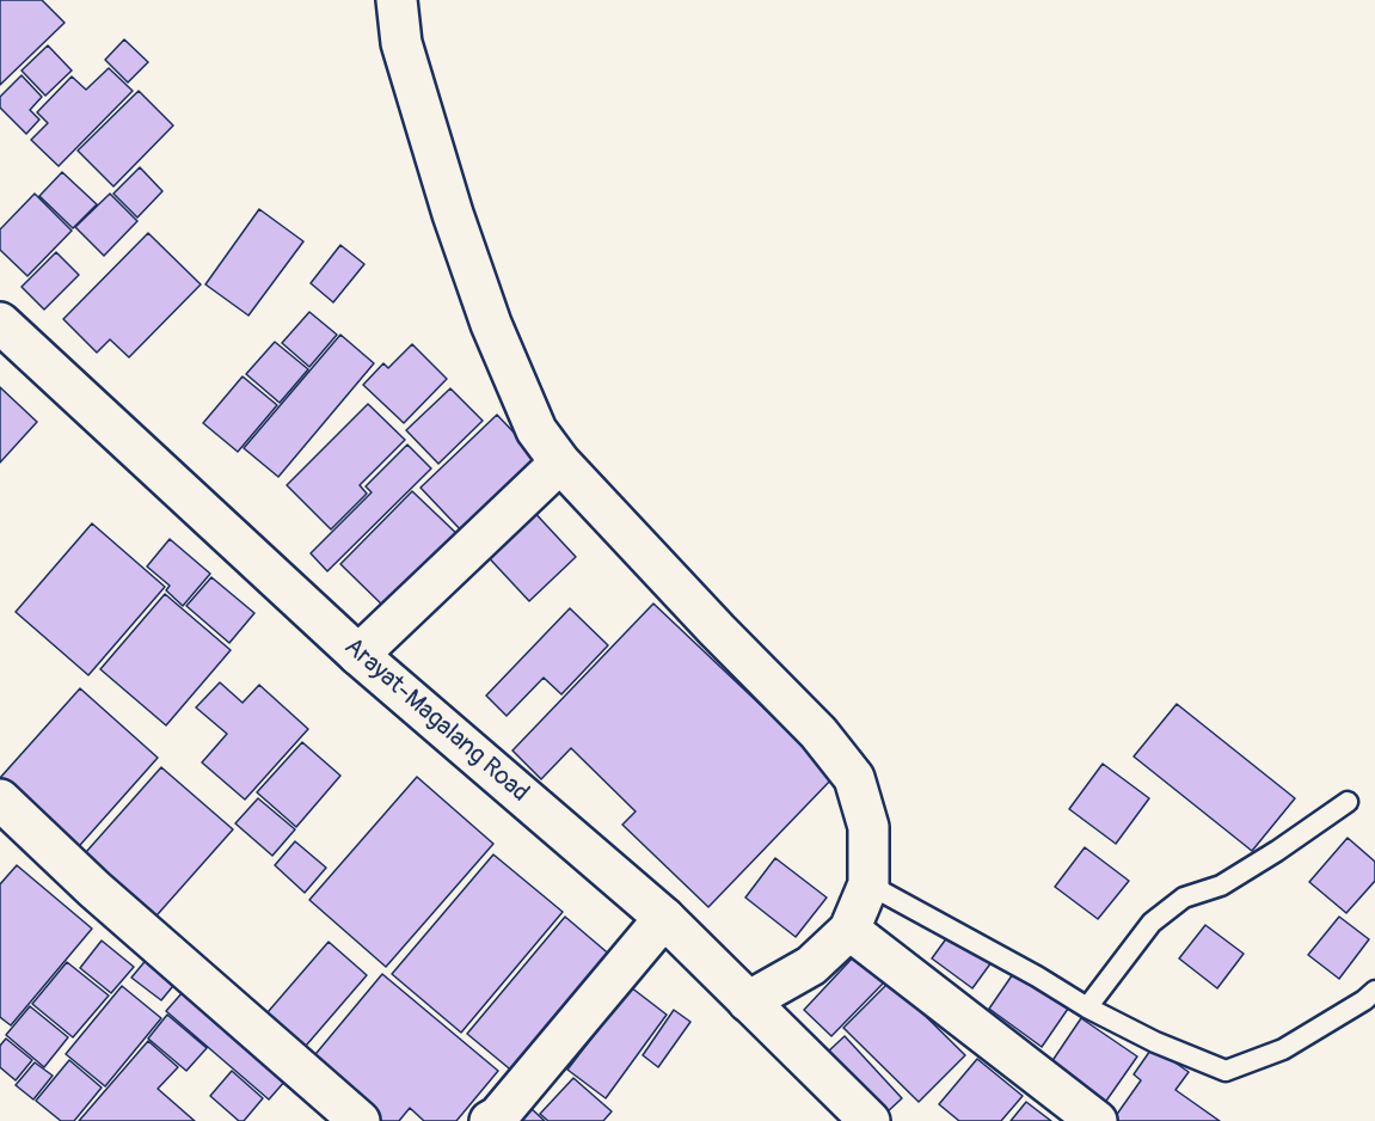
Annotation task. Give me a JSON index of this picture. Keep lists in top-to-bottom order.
{
  "streets": {
    "street": ["Arayat-Magalang Road"]
  }
}
